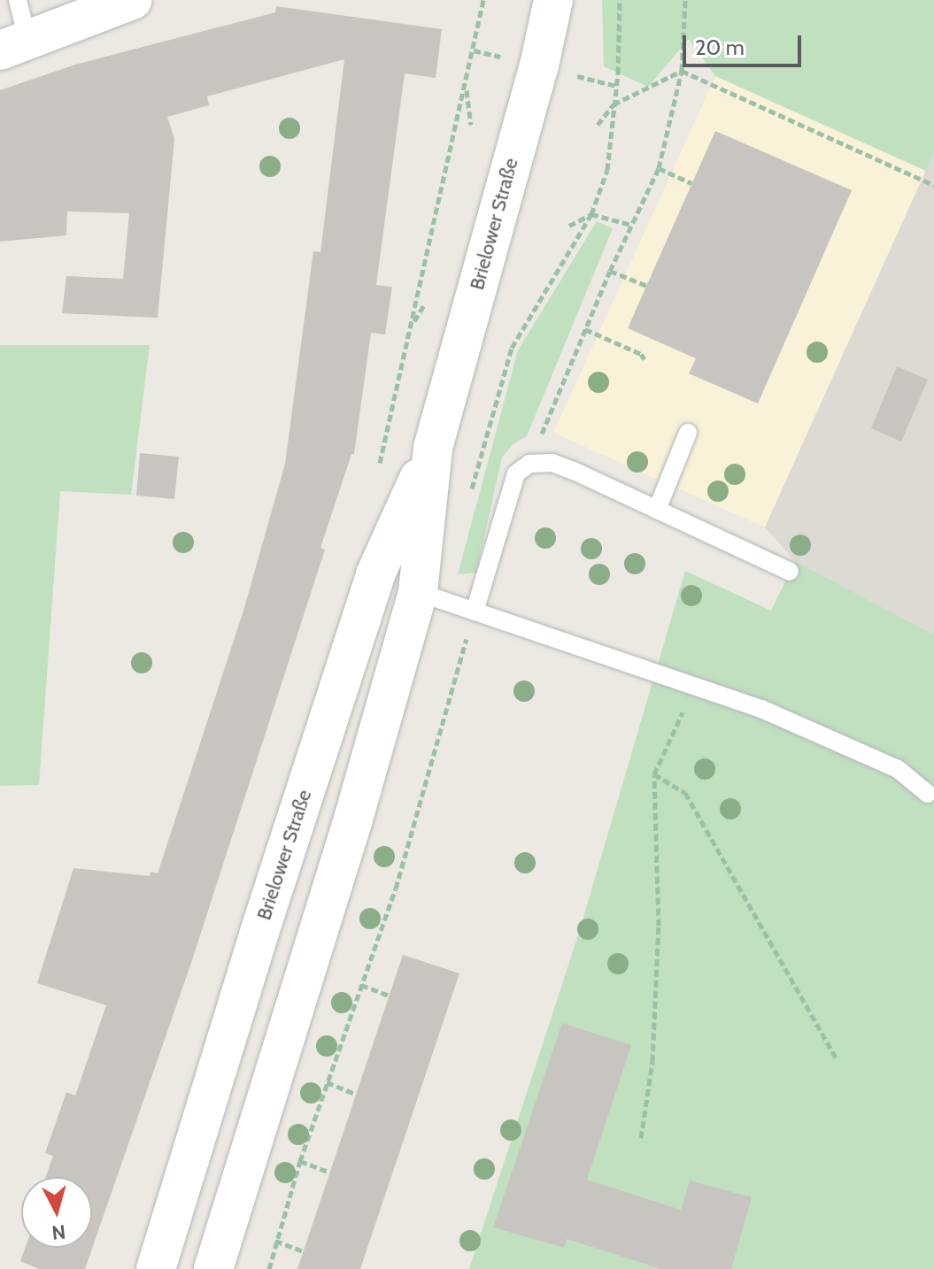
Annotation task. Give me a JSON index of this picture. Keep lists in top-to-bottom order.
{
  "streets": {
    "main road": ["Brielower Straße"]
  },
  "scale_bar": "20 m",
  "north": "bottom"
}
